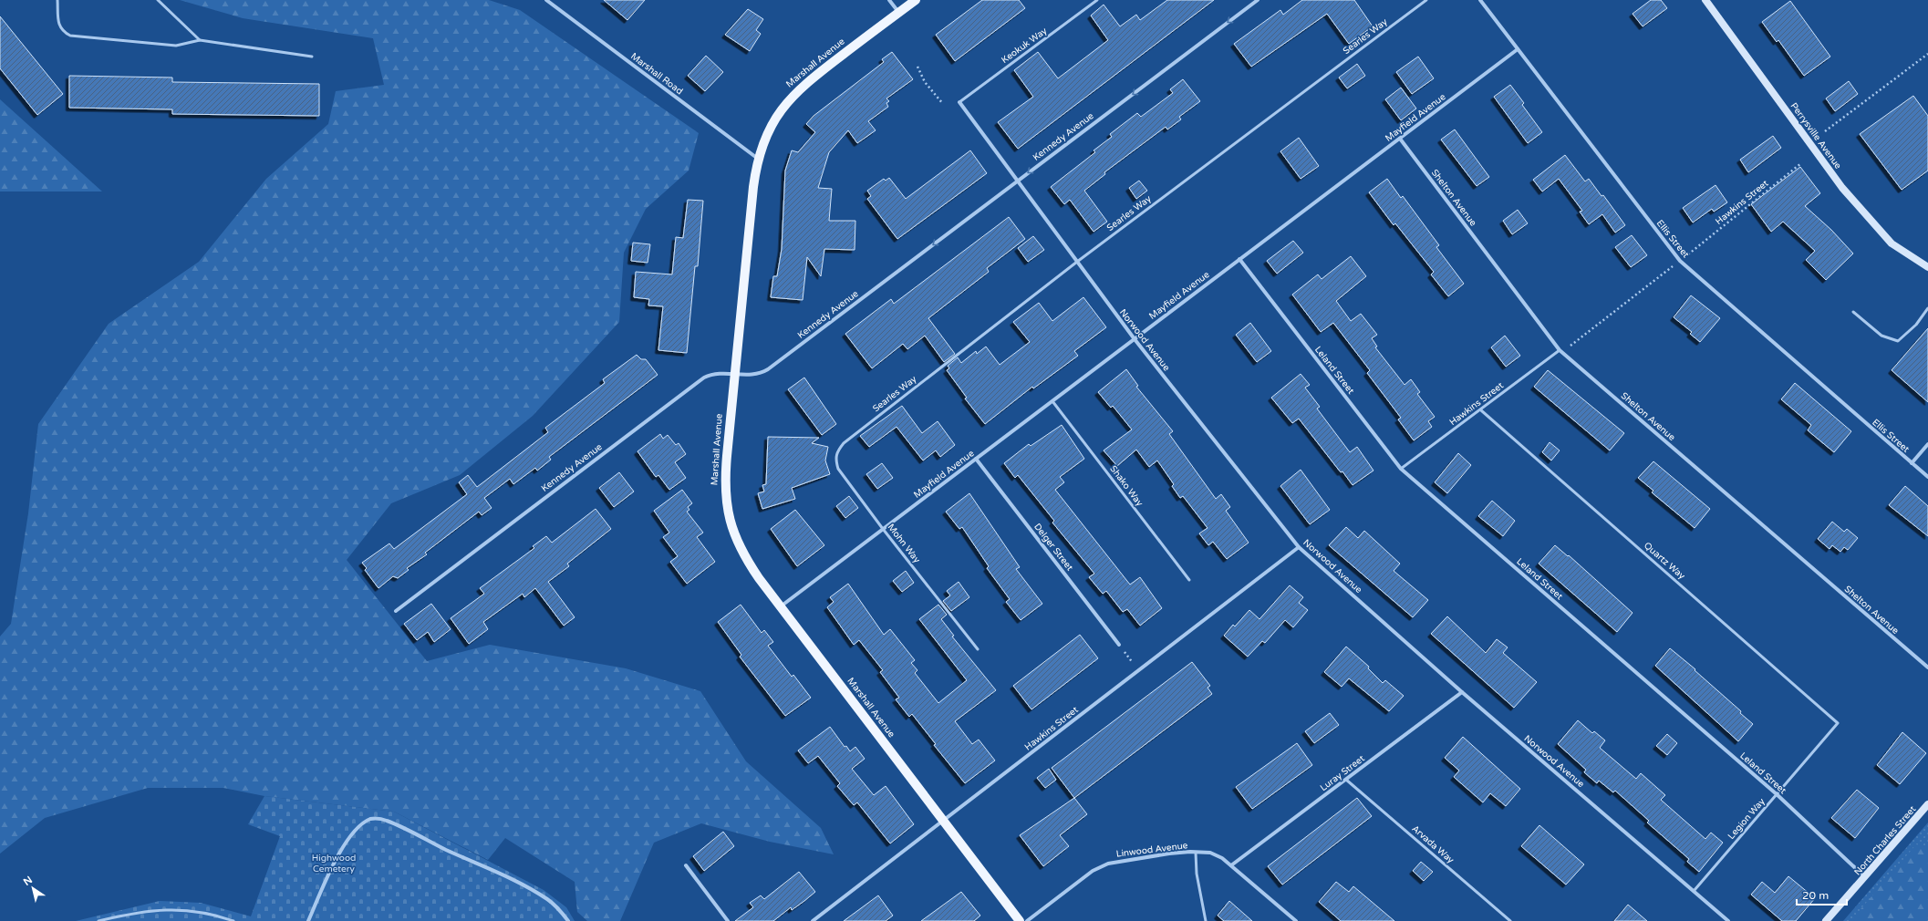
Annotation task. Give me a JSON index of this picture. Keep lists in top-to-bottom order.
{
  "streets": {
    "main road": ["Marshall Avenue", "Perrysville Avenue", "North Charles Street"],
    "street": [
      "Marshall Road",
      "Mayfield Avenue",
      "Kennedy Avenue",
      "Shelton Avenue",
      "Hawkins Street",
      "Ellis Street",
      "Norwood Avenue",
      "Leland Street",
      "Delger Street",
      "Luray Street",
      "Linwood Avenue"
    ],
    "lane": [
      "Searles Way",
      "Keokuk Way",
      "Shako Way",
      "Mohn Way",
      "Quartz Way",
      "Legion Way",
      "Arvada Way"
    ]
  },
  "crossings": [
    ["Searles Way", "Norwood Avenue"],
    ["Searles Way", "Mohn Way"],
    ["Keokuk Way", "Norwood Avenue"],
    ["Marshall Avenue", "Marshall Road"],
    ["Marshall Avenue", "Mayfield Avenue"],
    ["Marshall Avenue", "Kennedy Avenue"],
    ["Marshall Avenue", "Hawkins Street"],
    ["Mayfield Avenue", "Shelton Avenue"],
    ["Mayfield Avenue", "Ellis Street"],
    ["Mayfield Avenue", "Norwood Avenue"],
    ["Mayfield Avenue", "Leland Street"],
    ["Mayfield Avenue", "Shako Way"],
    ["Mayfield Avenue", "Mohn Way"],
    ["Mayfield Avenue", "Delger Street"],
    ["Kennedy Avenue", "Norwood Avenue"],
    ["Shelton Avenue", "Hawkins Street"],
    ["Hawkins Street", "Norwood Avenue"],
    ["Hawkins Street", "Leland Street"],
    ["Hawkins Street", "Quartz Way"],
    ["Norwood Avenue", "Luray Street"],
    ["Norwood Avenue", "Legion Way"],
    ["Leland Street", "Legion Way"],
    ["Leland Street", "North Charles Street"],
    ["Quartz Way", "Legion Way"],
    ["Luray Street", "Arvada Way"],
    ["Luray Street", "Linwood Avenue"]
  ],
  "one_way": ["Kennedy Avenue"],
  "parks": ["Highwood Cemetery"],
  "scale_bar": "20 m",
  "north": "top left"
}
